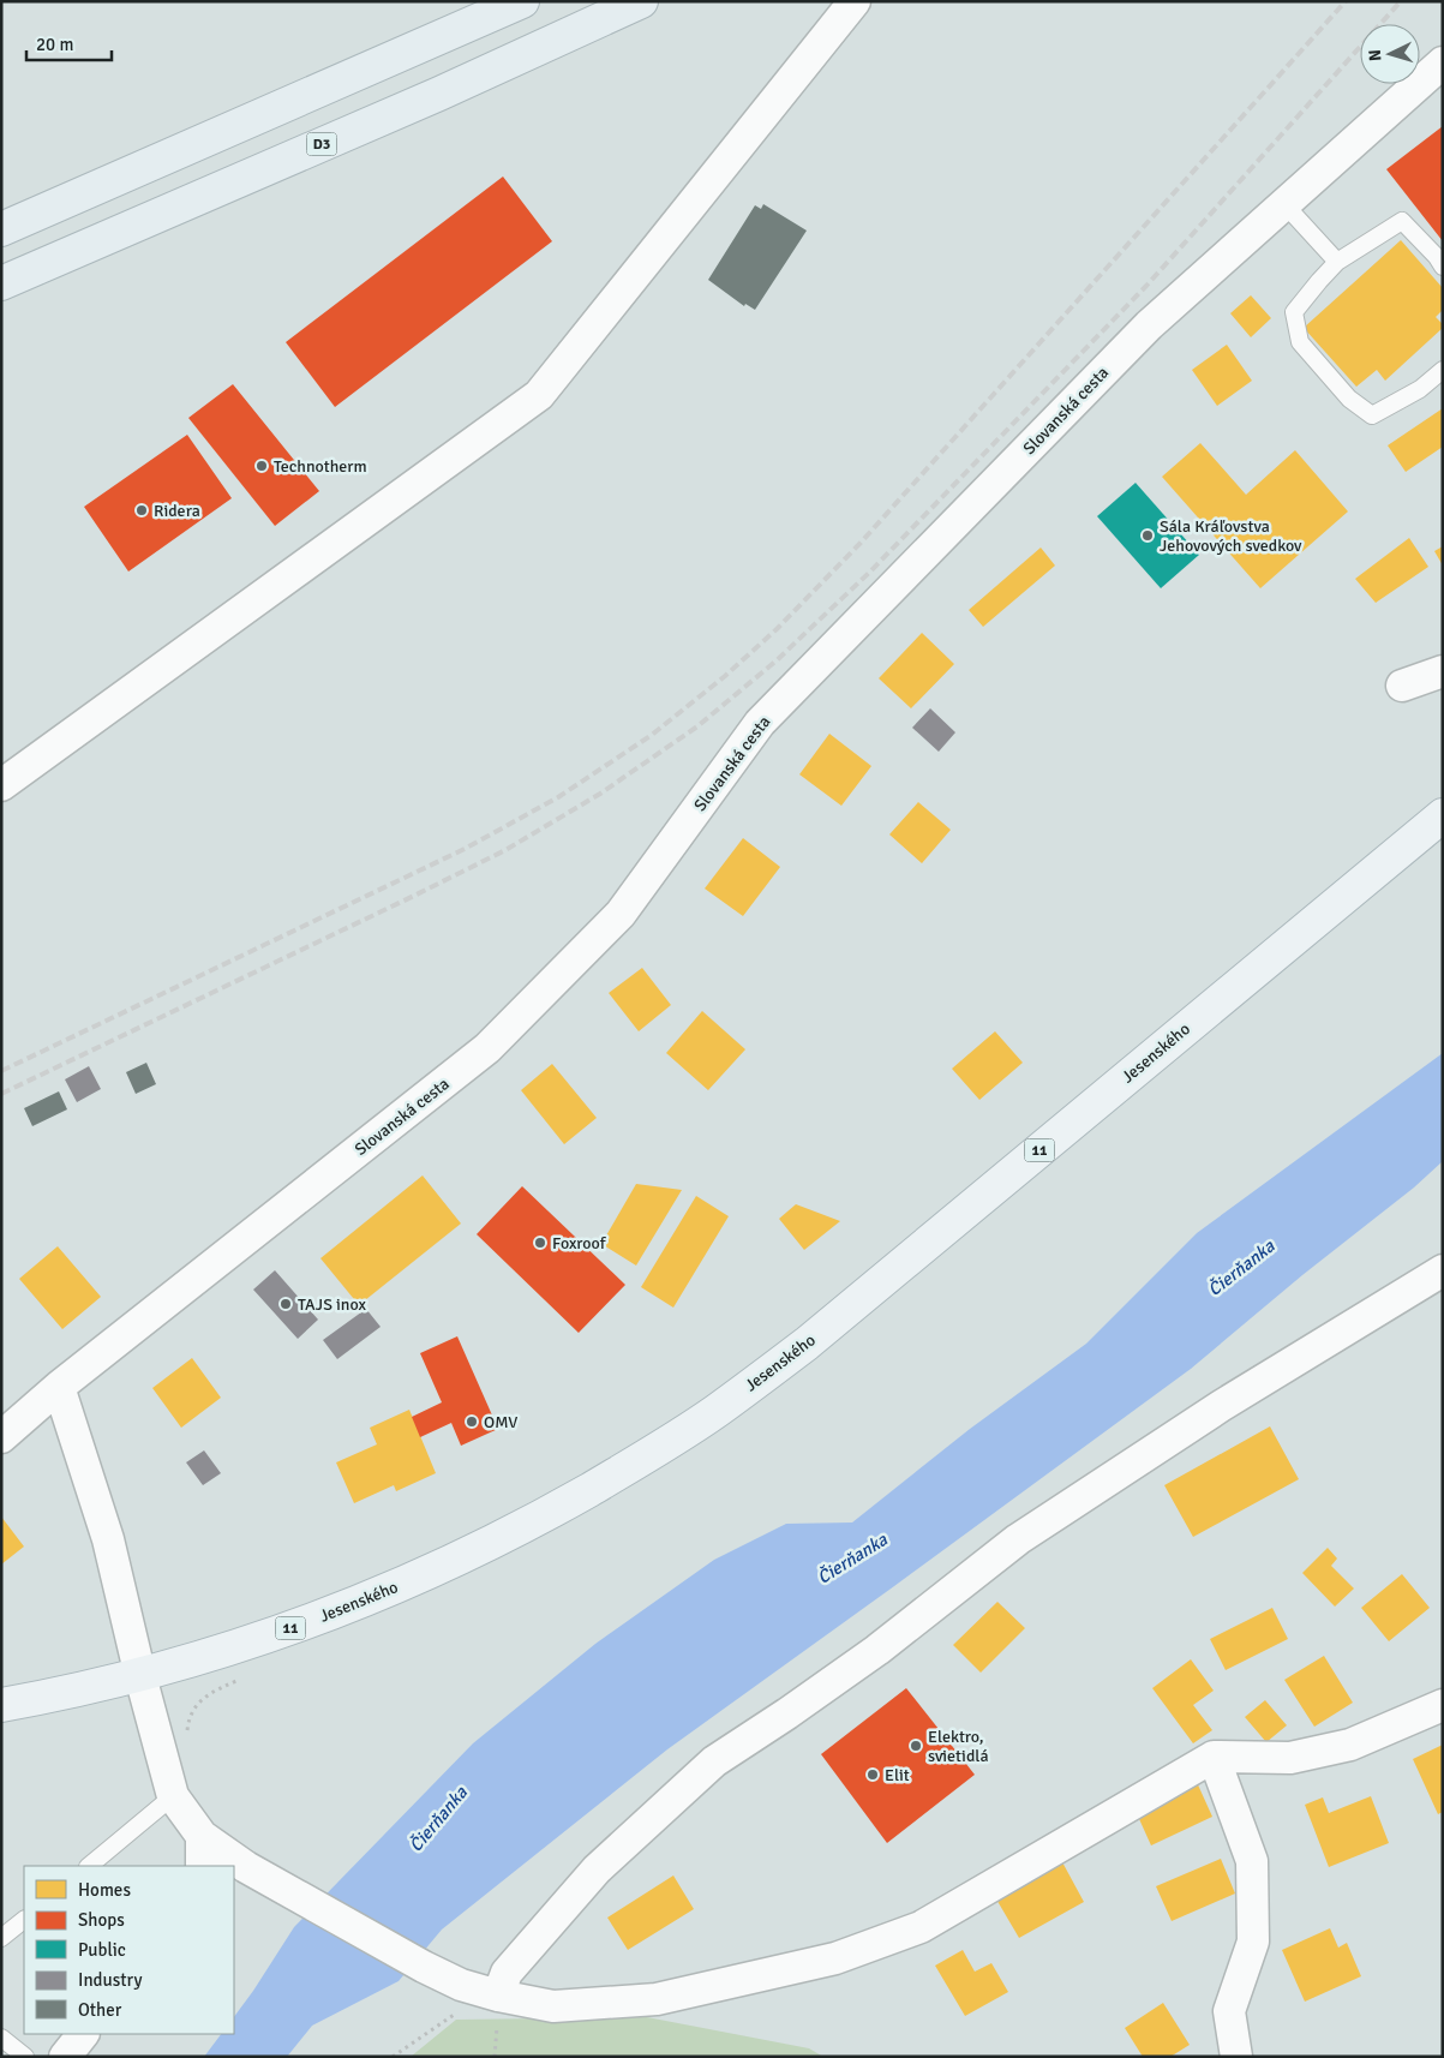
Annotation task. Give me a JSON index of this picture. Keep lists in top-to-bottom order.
{
  "streets": {
    "highway": ["D3"],
    "main road": ["Jesenského", "11"],
    "street": ["Slovanská cesta"]
  },
  "water": ["Čierňanka"],
  "places": [
    "Technotherm",
    "Ridera",
    "Sála Kráľovstva Jehovových svedkov",
    "Foxroof",
    "TAJS inox",
    "OMV",
    "Elektro, svietidlá",
    "Elit"
  ],
  "legend": [
    "Homes",
    "Shops",
    "Public",
    "Industry",
    "Other"
  ],
  "scale_bar": "20 m",
  "north": "left"
}
